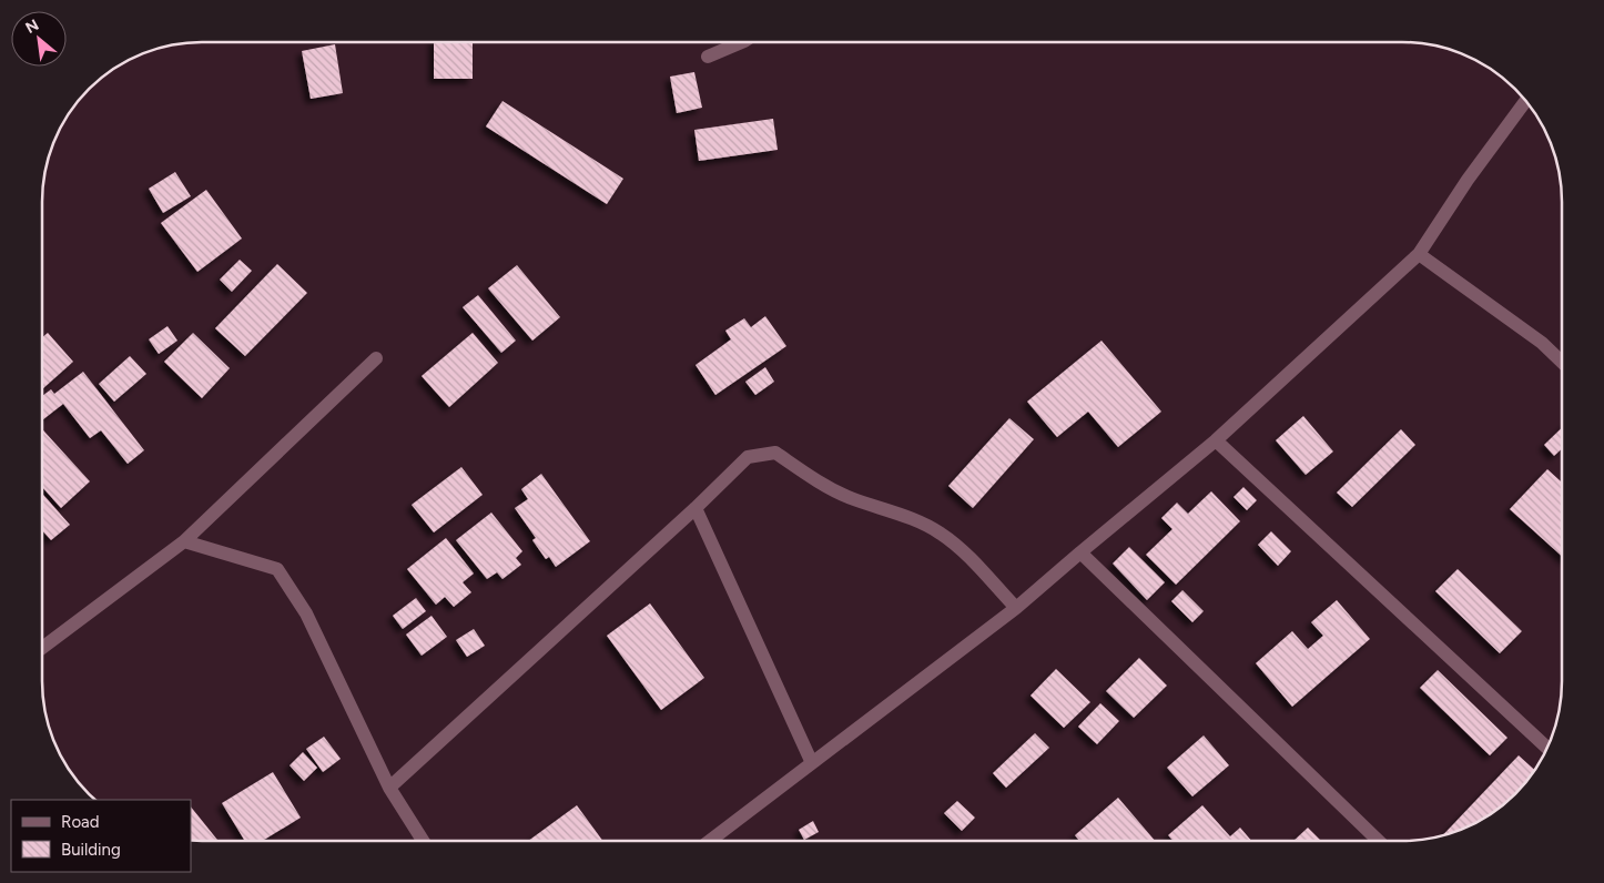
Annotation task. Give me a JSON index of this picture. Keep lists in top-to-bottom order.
{
  "legend": ["Road", "Building"],
  "north": "top left"
}
